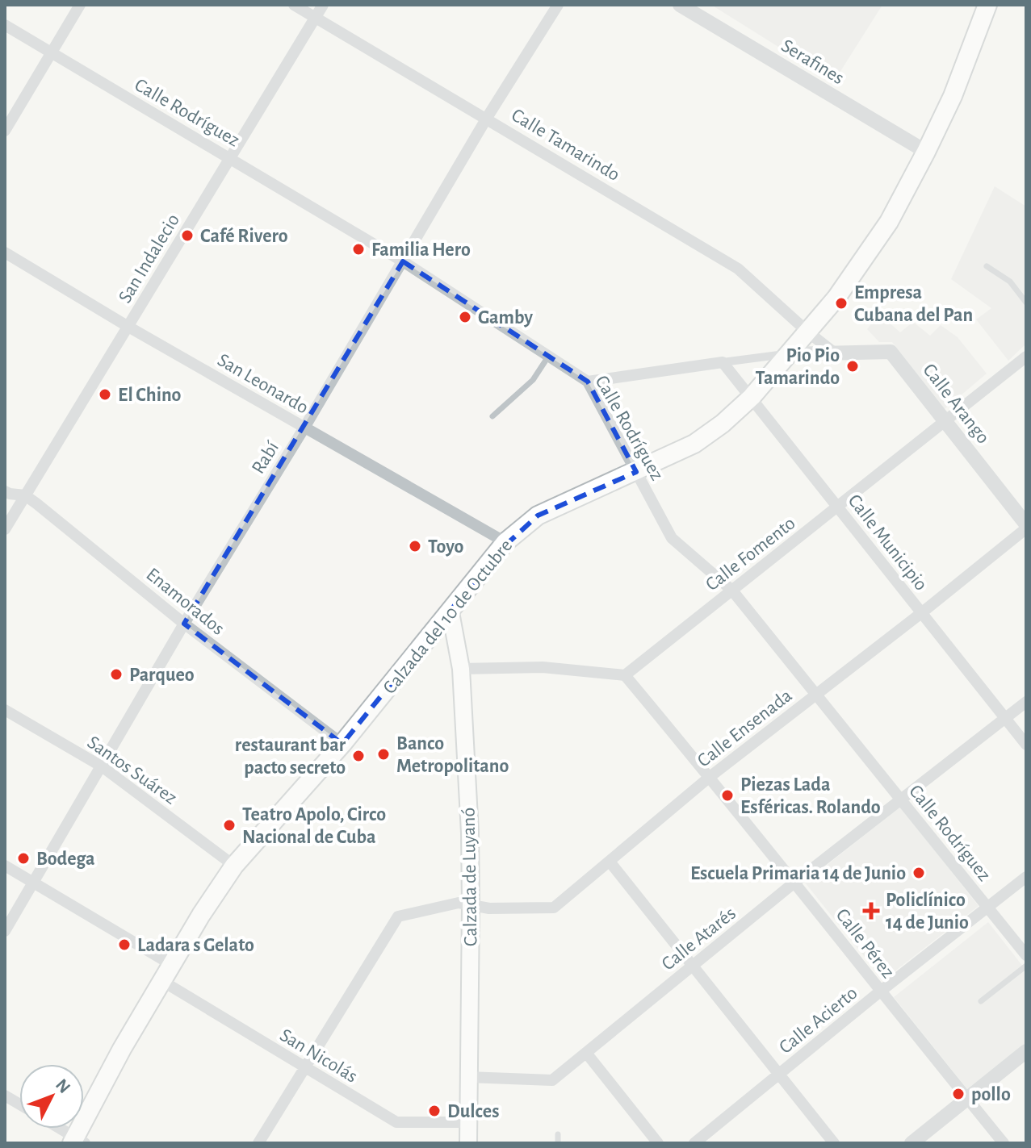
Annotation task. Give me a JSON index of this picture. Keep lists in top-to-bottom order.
{
  "streets": {
    "main road": ["Calzada del 10 de Octubre", "Calzada de Luyanó"],
    "street": [
      "Serafines",
      "Calle Rodríguez",
      "Calle Tamarindo",
      "San Indalecio",
      "San Leonardo",
      "Calle Arango",
      "Rabí",
      "Calle Municipio",
      "Calle Fomento",
      "Enamorados",
      "Calle Ensenada",
      "Santos Suárez",
      "Calle Atarés",
      "Calle Pérez",
      "Calle Acierto",
      "San Nicolás"
    ]
  },
  "crossings": [
    ["Serafines", "Calzada del 10 de Octubre"],
    ["Calle Rodríguez", "San Indalecio"],
    ["Calle Rodríguez", "Rabí"],
    ["Calle Rodríguez", "Calle Fomento"],
    ["Calle Rodríguez", "Calzada del 10 de Octubre"],
    ["Calle Rodríguez", "Calle Ensenada"],
    ["Calle Rodríguez", "Calle Atarés"],
    ["Calle Rodríguez", "Calle Acierto"],
    ["Calle Tamarindo", "San Indalecio"],
    ["Calle Tamarindo", "Rabí"],
    ["Calle Tamarindo", "Calzada del 10 de Octubre"],
    ["San Indalecio", "San Leonardo"],
    ["San Indalecio", "Enamorados"],
    ["San Leonardo", "Rabí"],
    ["San Leonardo", "Calzada del 10 de Octubre"],
    ["Calle Arango", "Calle Fomento"],
    ["Calle Arango", "Calzada del 10 de Octubre"],
    ["Calle Arango", "Calle Ensenada"],
    ["Rabí", "Enamorados"],
    ["Rabí", "Santos Suárez"],
    ["Calle Municipio", "Calle Fomento"],
    ["Calle Municipio", "Calzada del 10 de Octubre"],
    ["Calle Municipio", "Calle Ensenada"],
    ["Calle Municipio", "Calle Atarés"],
    ["Calle Fomento", "Calle Pérez"],
    ["Enamorados", "Calzada del 10 de Octubre"],
    ["Calzada del 10 de Octubre", "Santos Suárez"],
    ["Calzada del 10 de Octubre", "Calzada de Luyanó"],
    ["Calzada del 10 de Octubre", "San Nicolás"],
    ["Calle Ensenada", "Calzada de Luyanó"],
    ["Calle Ensenada", "Calle Pérez"],
    ["Calle Ensenada", "San Nicolás"],
    ["Calzada de Luyanó", "Calle Atarés"],
    ["Calzada de Luyanó", "San Nicolás"],
    ["Calle Atarés", "Calle Pérez"],
    ["Calle Pérez", "Calle Acierto"]
  ],
  "places": {
    "other": [
      "Café Rivero",
      "Familia Hero",
      "Empresa Cubana del Pan",
      "Gamby",
      "Pio Pio Tamarindo",
      "El Chino",
      "Toyo",
      "Parqueo",
      "Banco Metropolitano",
      "restaurant bar pacto secreto",
      "Piezas Lada Esféricas. Rolando",
      "Teatro Apolo, Circo Nacional de Cuba",
      "Bodega",
      "Escuela Primaria 14 de Junio",
      "Ladara s Gelato",
      "pollo",
      "Dulces"
    ],
    "health": ["Policlínico 14 de Junio"]
  },
  "north": "top right"
}
